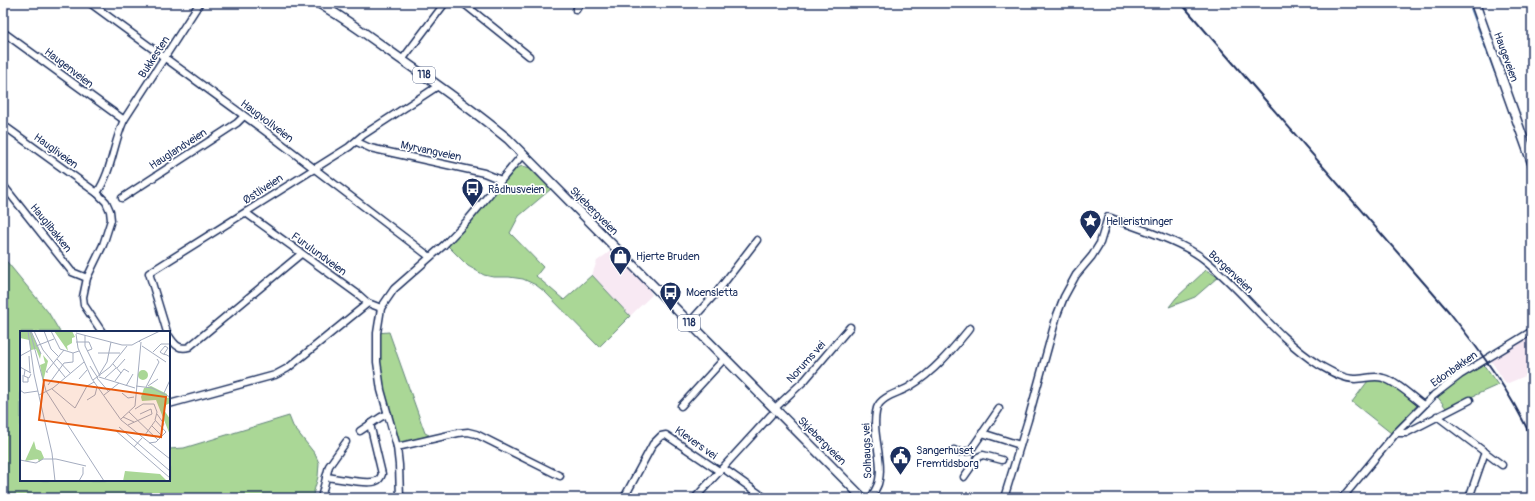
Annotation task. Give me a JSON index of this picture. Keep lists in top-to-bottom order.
{
  "streets": {
    "main road": ["Haugeveien", "118", "Skjebergveien"],
    "street": [
      "Bukkesten",
      "Haugenveien",
      "Haugvollveien",
      "Hauglandveien",
      "Haugliveien",
      "Myrvangveien",
      "Østliveien",
      "Hauglibakken",
      "Furulundveien",
      "Borgenveien",
      "Norums vei",
      "Edonbakken",
      "Klevers vei",
      "Solhaugs vei"
    ]
  },
  "crossings": [
    ["Bukkesten", "Haugenveien"],
    ["Bukkesten", "Haugvollveien"],
    ["Haugvollveien", "Hauglandveien"],
    ["Haugvollveien", "Østliveien"],
    ["Haugliveien", "Hauglibakken"],
    ["Myrvangveien", "Østliveien"],
    ["Østliveien", "Skjebergveien"],
    ["Østliveien", "Furulundveien"],
    ["Skjebergveien", "Norums vei"],
    ["Borgenveien", "Edonbakken"],
    ["Norums vei", "Klevers vei"]
  ],
  "places": {
    "bus stop": ["Rådhusveien", "Moensletta"],
    "place": ["Helleristninger"],
    "shop": ["Hjerte Bruden"],
    "public building": ["Sangerhuset Fremtidsborg"]
  }
}
